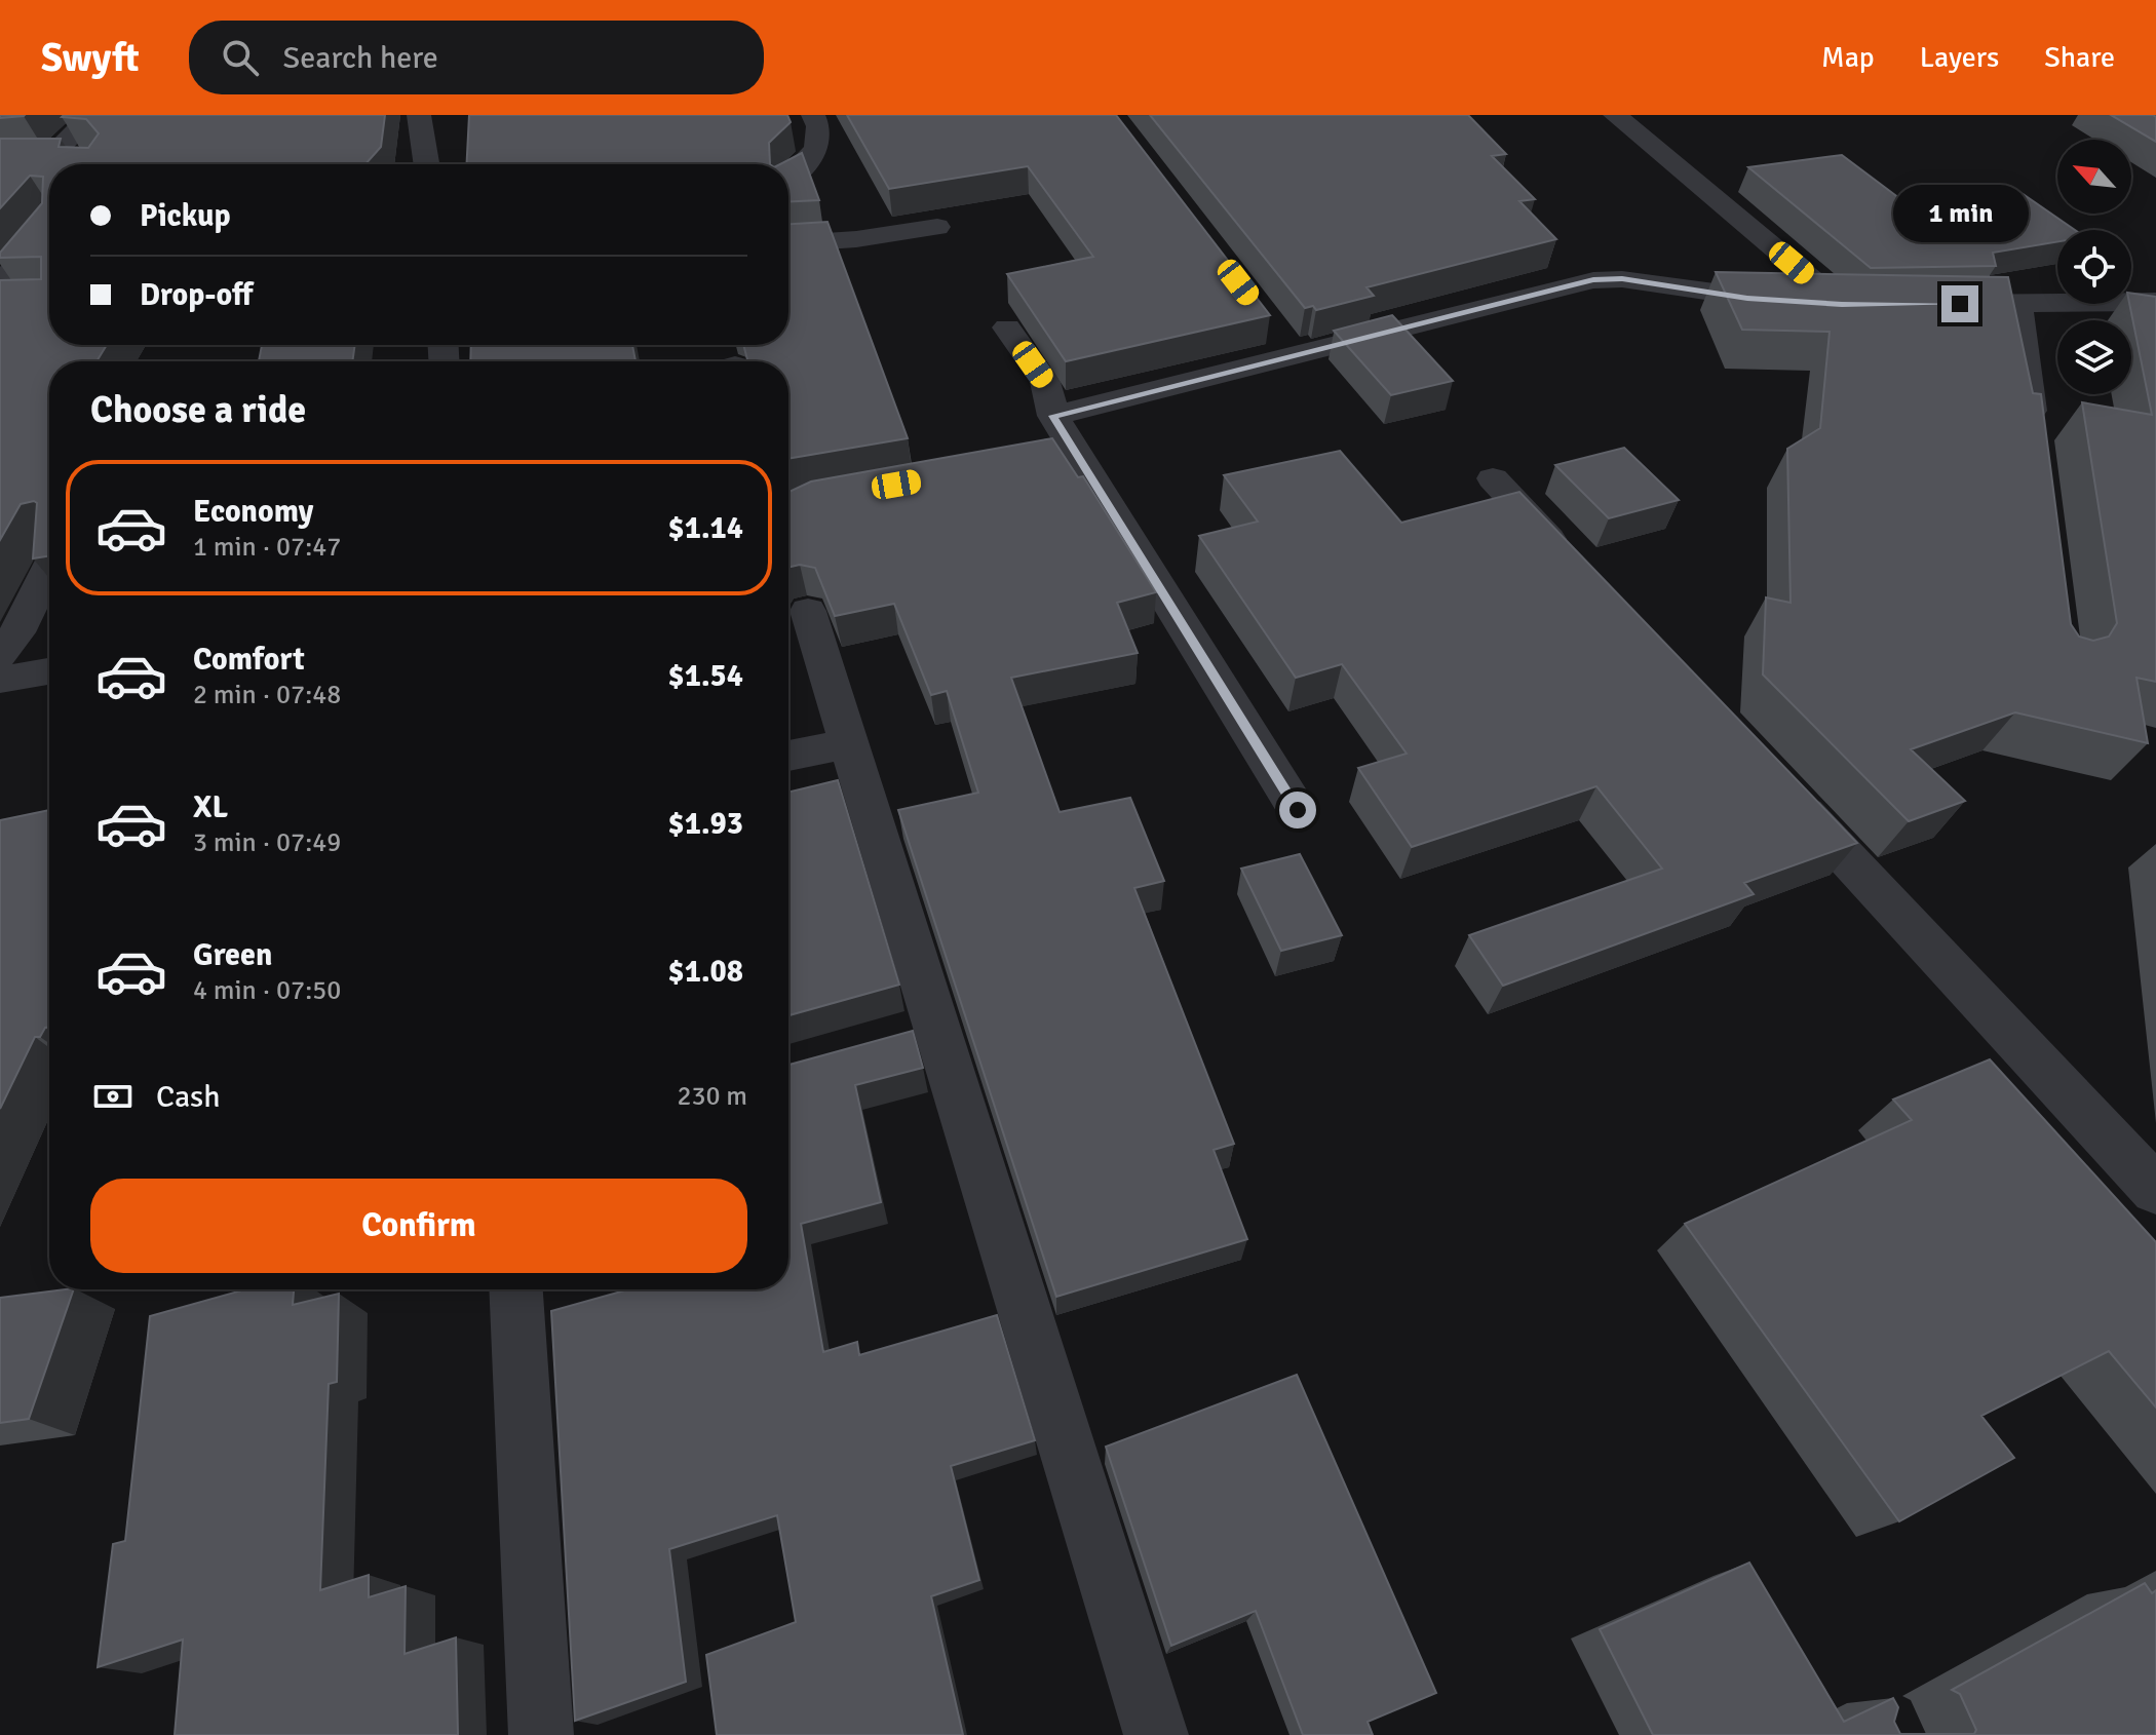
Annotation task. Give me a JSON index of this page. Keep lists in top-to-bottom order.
{
  "north": "top left",
  "page": {
    "header": "Swyft",
    "search": "Search here",
    "nav": ["Map", "Layers", "Share"],
    "banner": ["Pickup", "Drop-off"],
    "bubble": "1 min",
    "heading": "Choose a ride",
    "list": [
      {
        "name": "Economy",
        "note": "1 min · 07:47",
        "value": "$1.14"
      },
      {
        "name": "Comfort",
        "note": "2 min · 07:48",
        "value": "$1.54"
      },
      {
        "name": "XL",
        "note": "3 min · 07:49",
        "value": "$1.93"
      },
      {
        "name": "Green",
        "note": "4 min · 07:50",
        "value": "$1.08"
      }
    ],
    "pay": ["Cash", "230 m"],
    "buttons": "Confirm"
  }
}
